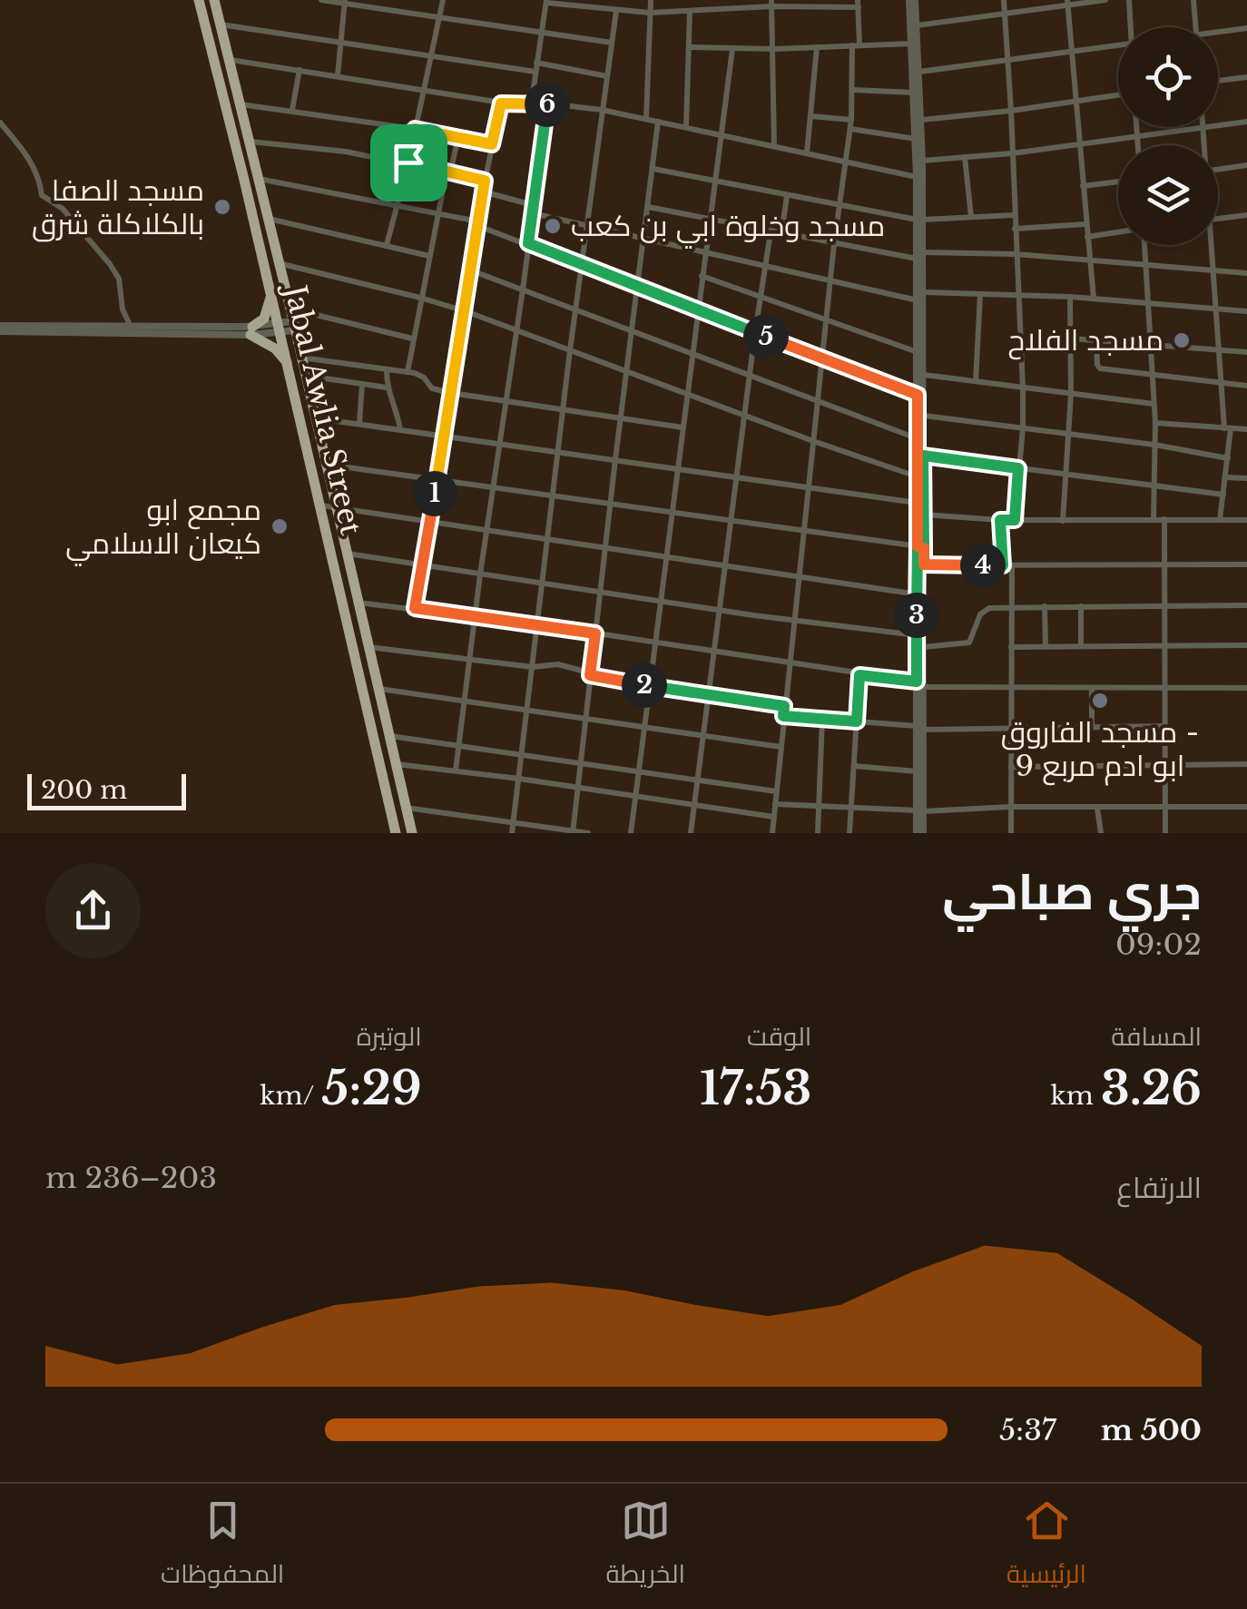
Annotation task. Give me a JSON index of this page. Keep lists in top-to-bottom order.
{
  "streets": {
    "highway": ["Jabal Awlia Street"]
  },
  "places": [
    "مسجد الصفا بالكلاكلة شرق",
    "مسجد وخلوة ابي بن كعب",
    "مسجد الفلاح",
    "مجمع ابو كيعان الاسلامي",
    "مسجد الفاروق - ابو ادم مربع 9"
  ],
  "scale_bar": "200 m",
  "page": {
    "pins": [
      "6",
      "5",
      "1",
      "4",
      "3",
      "2"
    ],
    "scale": "200 m",
    "heading": ["جري صباحي", "09:02"],
    "stats": [
      ["المسافة", "3.26 km"],
      ["الوقت", "17:53"],
      ["الوتيرة", "5:29 /km"]
    ],
    "chart": ["الارتفاع", "203–236 m"],
    "list": [
      {
        "name": "500 m",
        "note": "5:37"
      }
    ],
    "tabs": ["الرئيسية", "الخريطة", "المحفوظات"]
  }
}
